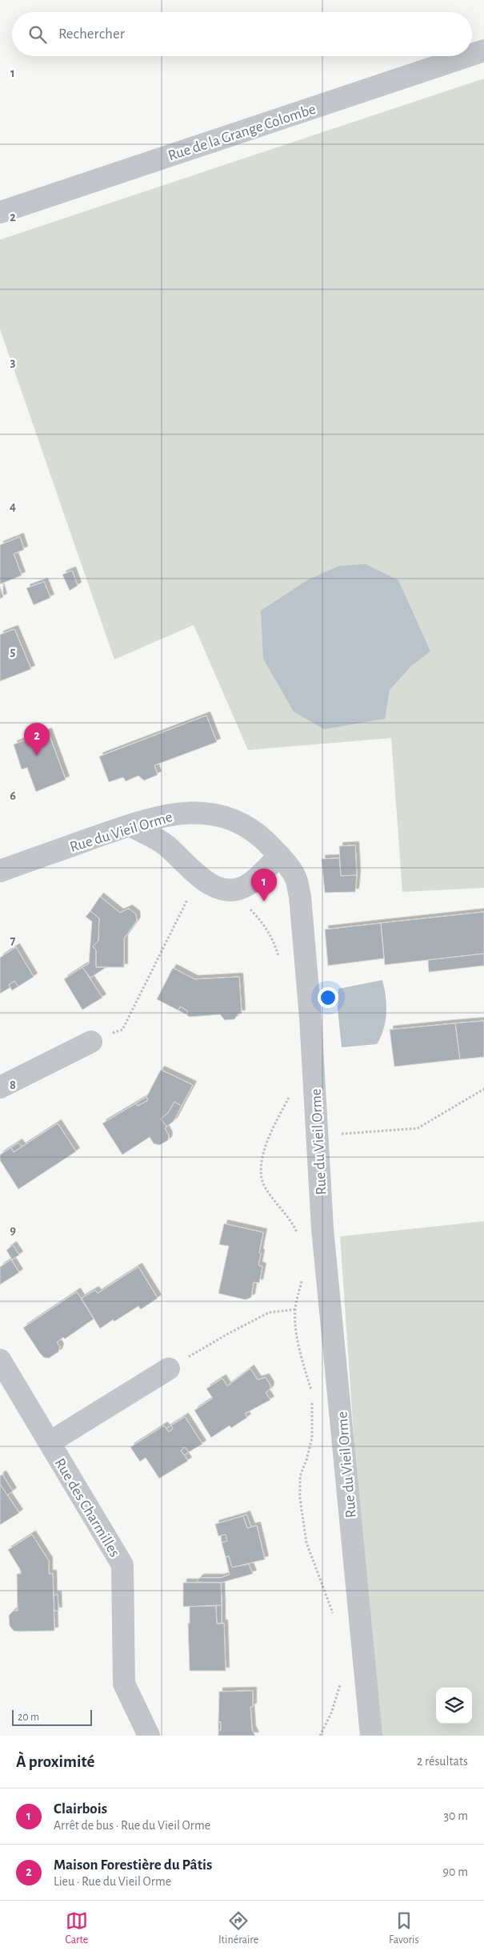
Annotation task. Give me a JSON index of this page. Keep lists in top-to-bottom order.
{
  "streets": {
    "street": ["Rue de la Grange Colombe", "Rue du Vieil Orme", "Rue des Charmilles"]
  },
  "scale_bar": "20 m",
  "page": {
    "search": "Rechercher",
    "pins": ["2", "1"],
    "scale": "20 m",
    "heading": ["À proximité", "2 résultats"],
    "list": [
      {
        "mark": "1",
        "name": "Clairbois",
        "note": "Arrêt de bus · Rue du Vieil Orme",
        "value": "30 m"
      },
      {
        "mark": "2",
        "name": "Maison Forestière du Pâtis",
        "note": "Lieu · Rue du Vieil Orme",
        "value": "90 m"
      }
    ],
    "nav": ["Carte", "Itinéraire", "Favoris"]
  },
  "grid": {
    "rows": [
      "1",
      "2",
      "3",
      "4",
      "5",
      "6",
      "7",
      "8",
      "9"
    ]
  }
}
